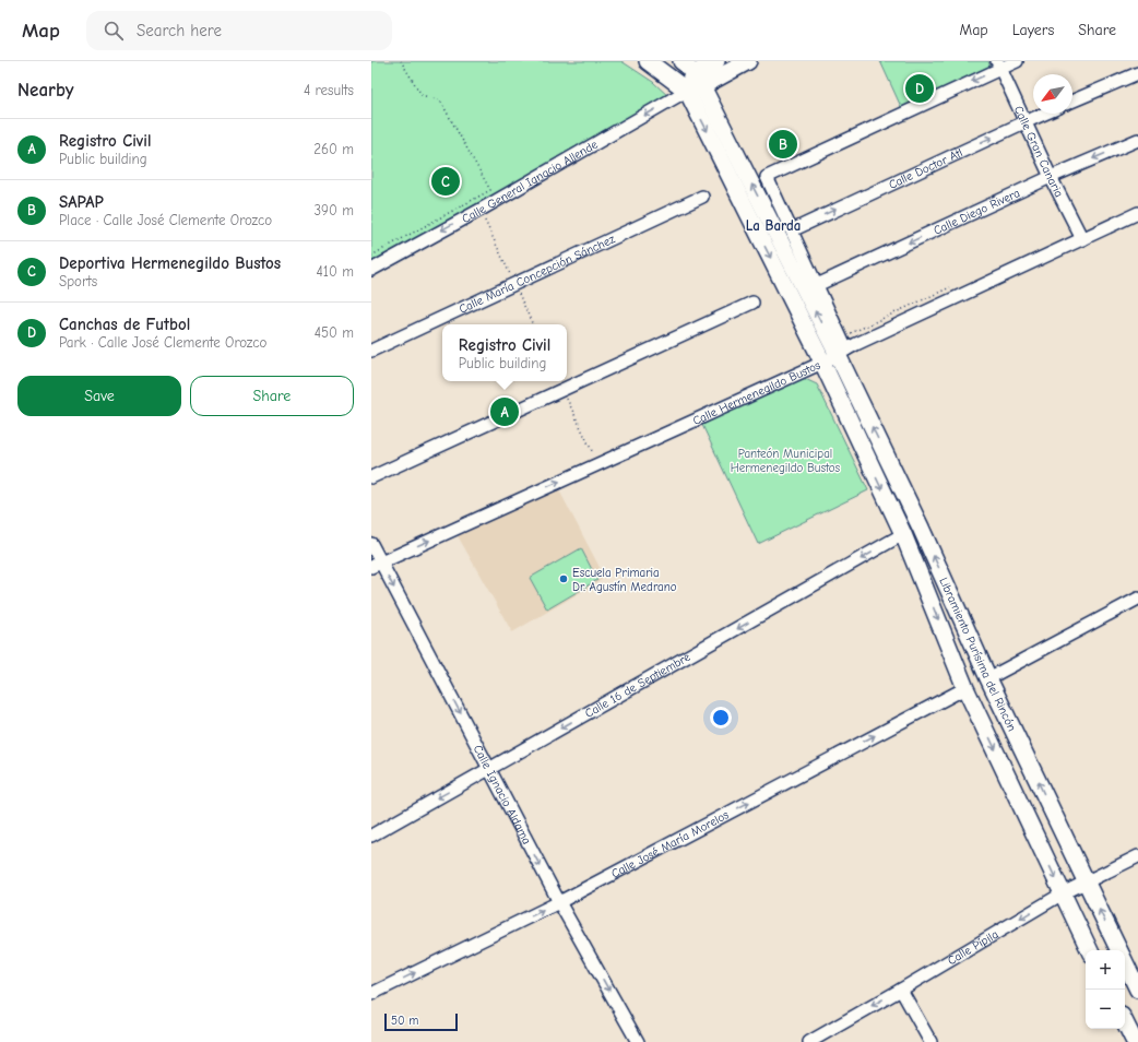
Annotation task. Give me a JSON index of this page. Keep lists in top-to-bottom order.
{
  "streets": {
    "main road": ["Libramiento Purísima del Rincón"],
    "street": [
      "Calle Gran Canaria",
      "Calle Doctor Atl",
      "Calle General Ignacio Allende",
      "Calle Diego Rivera",
      "Calle María Concepción Sánchez",
      "Calle Hermenegildo Bustos",
      "Calle 16 de Septiembre",
      "Calle Ignacio Aldama",
      "Calle José María Morelos",
      "Calle Pípila"
    ]
  },
  "crossings": [
    ["Calle Gran Canaria", "Calle Doctor Atl"],
    ["Calle Gran Canaria", "Calle Diego Rivera"],
    ["Calle Gran Canaria", "Calle Hermenegildo Bustos"],
    ["Calle General Ignacio Allende", "Libramiento Purísima del Rincón"],
    ["Calle Hermenegildo Bustos", "Libramiento Purísima del Rincón"],
    ["Calle Hermenegildo Bustos", "Calle Ignacio Aldama"],
    ["Libramiento Purísima del Rincón", "Calle 16 de Septiembre"],
    ["Libramiento Purísima del Rincón", "Calle José María Morelos"],
    ["Libramiento Purísima del Rincón", "Calle Pípila"],
    ["Calle 16 de Septiembre", "Calle Ignacio Aldama"],
    ["Calle Ignacio Aldama", "Calle José María Morelos"]
  ],
  "one_way": [
    "Calle Doctor Atl",
    "Calle General Ignacio Allende",
    "Calle Diego Rivera",
    "Calle 16 de Septiembre",
    "Calle Ignacio Aldama",
    "Calle José María Morelos",
    "Calle Pípila"
  ],
  "districts": ["La Barda"],
  "parks": ["Panteón Municipal Hermenegildo Bustos"],
  "places": ["Escuela Primaria Dr. Agustín Medrano"],
  "scale_bar": "50 m",
  "north": "bottom left",
  "page": {
    "header": "Map",
    "search": "Search here",
    "nav": ["Map", "Layers", "Share"],
    "heading": ["Nearby", "4 results"],
    "pins": [
      "D",
      "B",
      "C",
      "A"
    ],
    "list": [
      {
        "mark": "A",
        "name": "Registro Civil",
        "note": "Public building",
        "value": "260 m"
      },
      {
        "mark": "B",
        "name": "SAPAP",
        "note": "Place · Calle José Clemente Orozco",
        "value": "390 m"
      },
      {
        "mark": "C",
        "name": "Deportiva Hermenegildo Bustos",
        "note": "Sports",
        "value": "410 m"
      },
      {
        "mark": "D",
        "name": "Canchas de Futbol",
        "note": "Park · Calle José Clemente Orozco",
        "value": "450 m"
      }
    ],
    "popup": ["Registro Civil", "Public building"],
    "buttons": ["Save", "Share"],
    "map_buttons": ["+", "−"],
    "scale": "50 m"
  }
}
